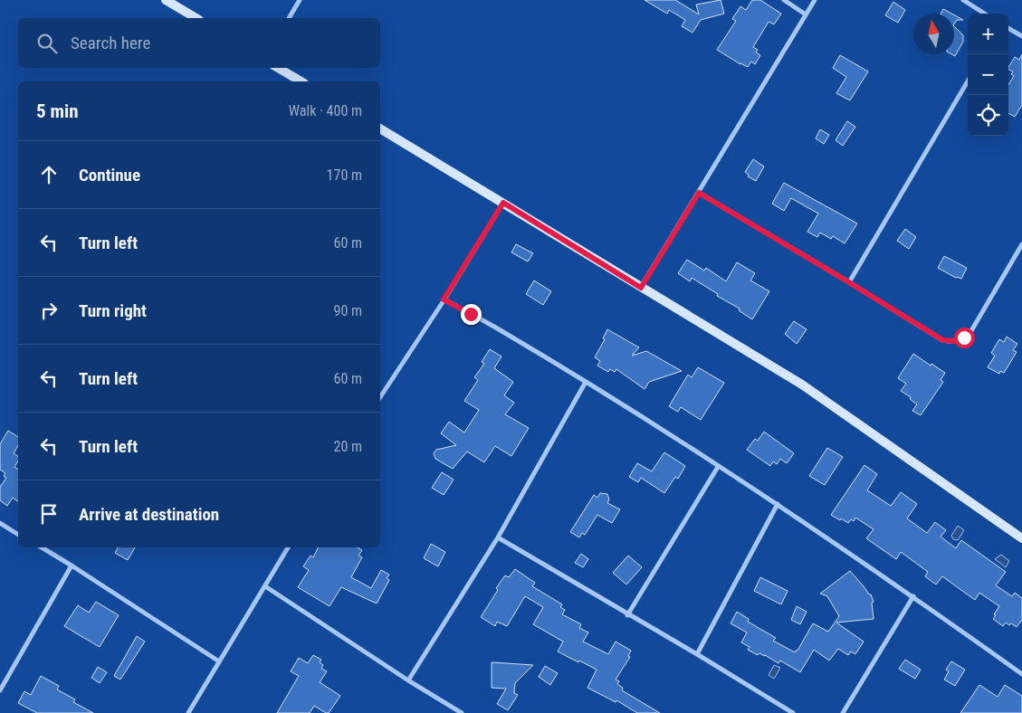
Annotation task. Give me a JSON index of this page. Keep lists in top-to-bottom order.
{
  "north": "top",
  "page": {
    "map_buttons": ["+", "−"],
    "search": "Search here",
    "heading": ["5 min", "Walk · 400 m"],
    "list": [
      ["Continue", "170 m"],
      ["Turn left", "60 m"],
      ["Turn right", "90 m"],
      ["Turn left", "60 m"],
      ["Turn left", "20 m"],
      "Arrive at destination"
    ]
  }
}
